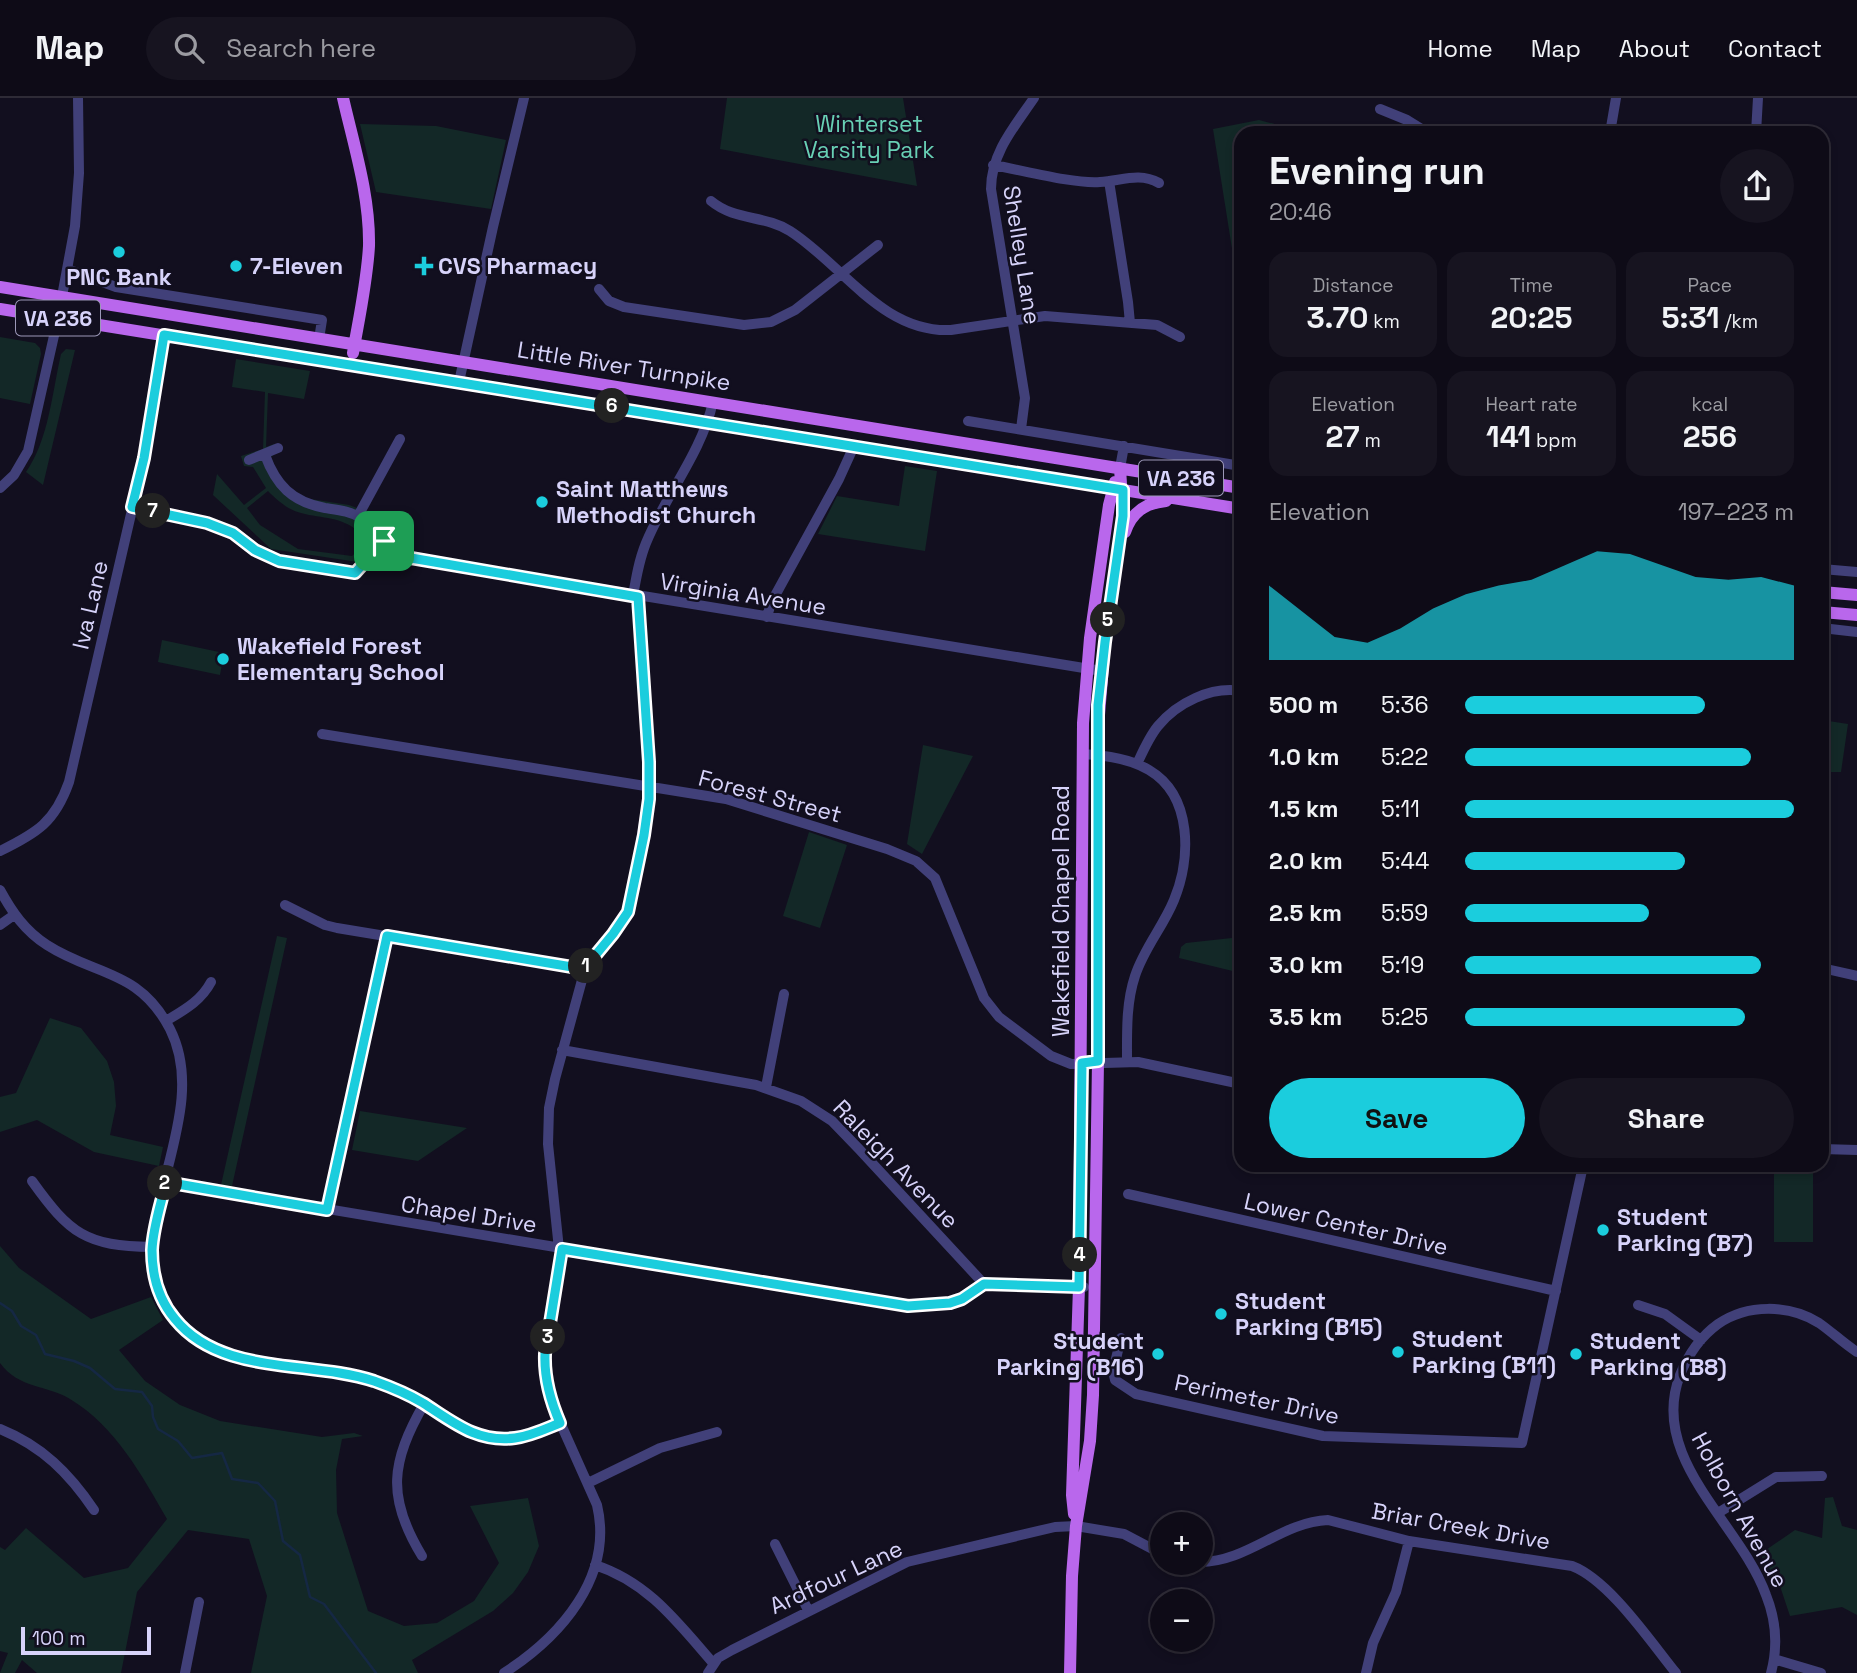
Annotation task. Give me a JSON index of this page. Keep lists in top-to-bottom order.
{
  "streets": {
    "main road": ["VA 236", "Little River Turnpike", "Wakefield Chapel Road"],
    "street": [
      "Shelley Lane",
      "Virginia Avenue",
      "Iva Lane",
      "Forest Street",
      "Raleigh Avenue",
      "Chapel Drive",
      "Lower Center Drive",
      "Perimeter Drive",
      "Holborn Avenue",
      "Briar Creek Drive",
      "Ardfour Lane"
    ]
  },
  "crossings": [
    ["Little River Turnpike", "Iva Lane"],
    ["Little River Turnpike", "Wakefield Chapel Road"],
    ["Virginia Avenue", "Wakefield Chapel Road"],
    ["Forest Street", "Wakefield Chapel Road"],
    ["Wakefield Chapel Road", "Ardfour Lane"],
    ["Raleigh Avenue", "Chapel Drive"],
    ["Lower Center Drive", "Perimeter Drive"]
  ],
  "parks": ["Winterset Varsity Park"],
  "places": {
    "other": [
      "PNC Bank",
      "7-Eleven",
      "Saint Matthews Methodist Church",
      "Wakefield Forest Elementary School",
      "Student Parking (B7)",
      "Student Parking (B15)",
      "Student Parking (B11)",
      "Student Parking (B16)",
      "Student Parking (B8)"
    ],
    "health": ["CVS Pharmacy"]
  },
  "scale_bar": "100 m",
  "page": {
    "header": "Map",
    "search": "Search here",
    "nav": [
      "Home",
      "Map",
      "About",
      "Contact"
    ],
    "heading": ["Evening run", "20:46"],
    "stats": [
      ["Distance", "3.70 km"],
      ["Time", "20:25"],
      ["Pace", "5:31 /km"],
      ["Elevation", "27 m"],
      ["Heart rate", "141 bpm"],
      ["kcal", "256"]
    ],
    "pins": [
      "6",
      "7",
      "5",
      "1",
      "2",
      "4",
      "3"
    ],
    "chart": ["Elevation", "197–223 m"],
    "list": [
      {
        "name": "500 m",
        "note": "5:36"
      },
      {
        "name": "1.0 km",
        "note": "5:22"
      },
      {
        "name": "1.5 km",
        "note": "5:11"
      },
      {
        "name": "2.0 km",
        "note": "5:44"
      },
      {
        "name": "2.5 km",
        "note": "5:59"
      },
      {
        "name": "3.0 km",
        "note": "5:19"
      },
      {
        "name": "3.5 km",
        "note": "5:25"
      }
    ],
    "buttons": ["Save", "Share"],
    "map_buttons": ["+", "−"],
    "scale": "100 m"
  }
}
